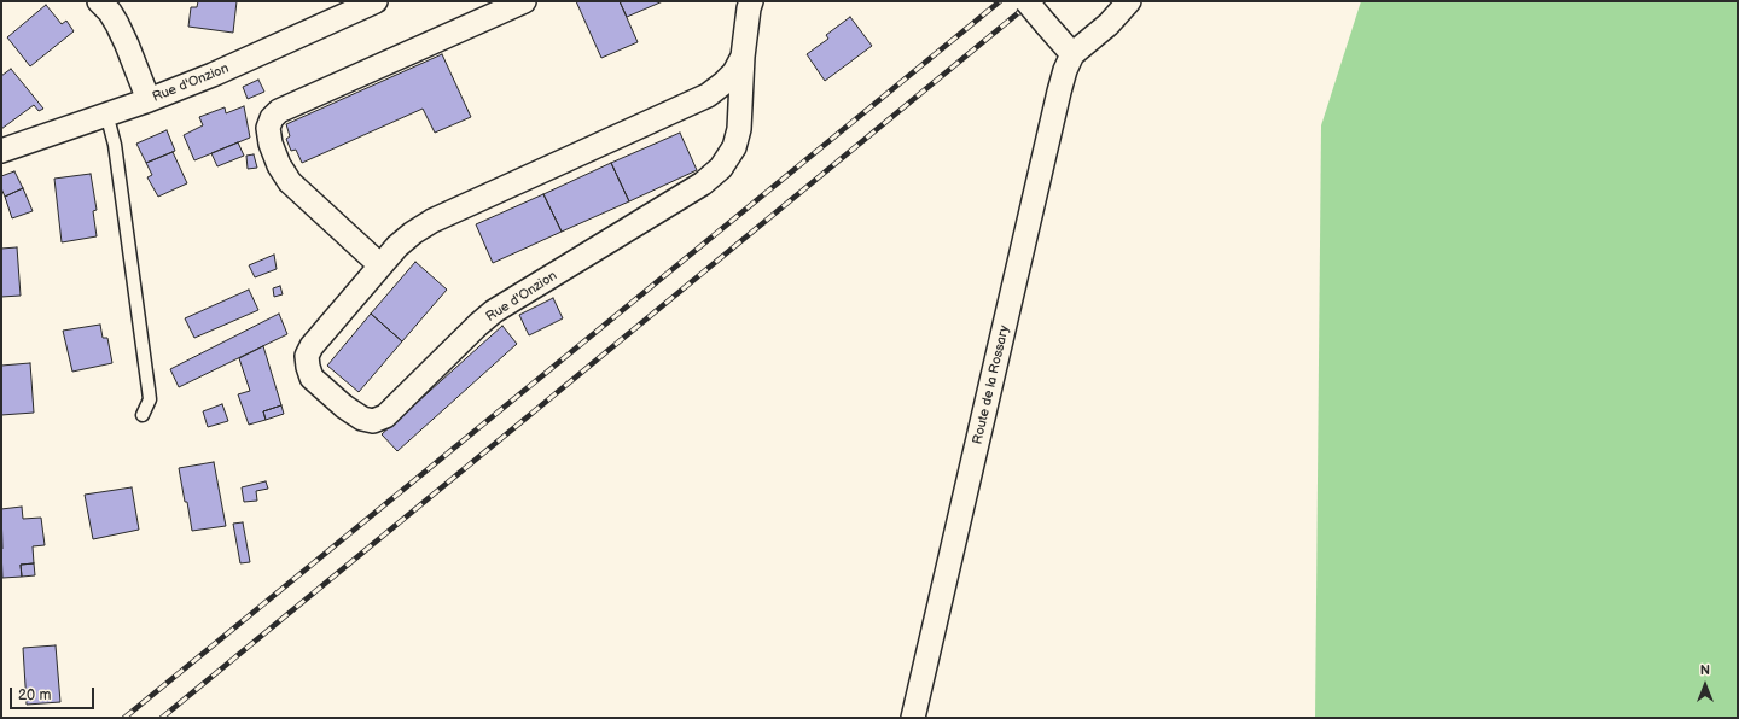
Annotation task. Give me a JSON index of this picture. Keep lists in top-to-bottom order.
{
  "streets": {
    "street": ["Rue d'Onzion", "Route de la Rossary"]
  },
  "scale_bar": "20 m",
  "north": "top"
}
